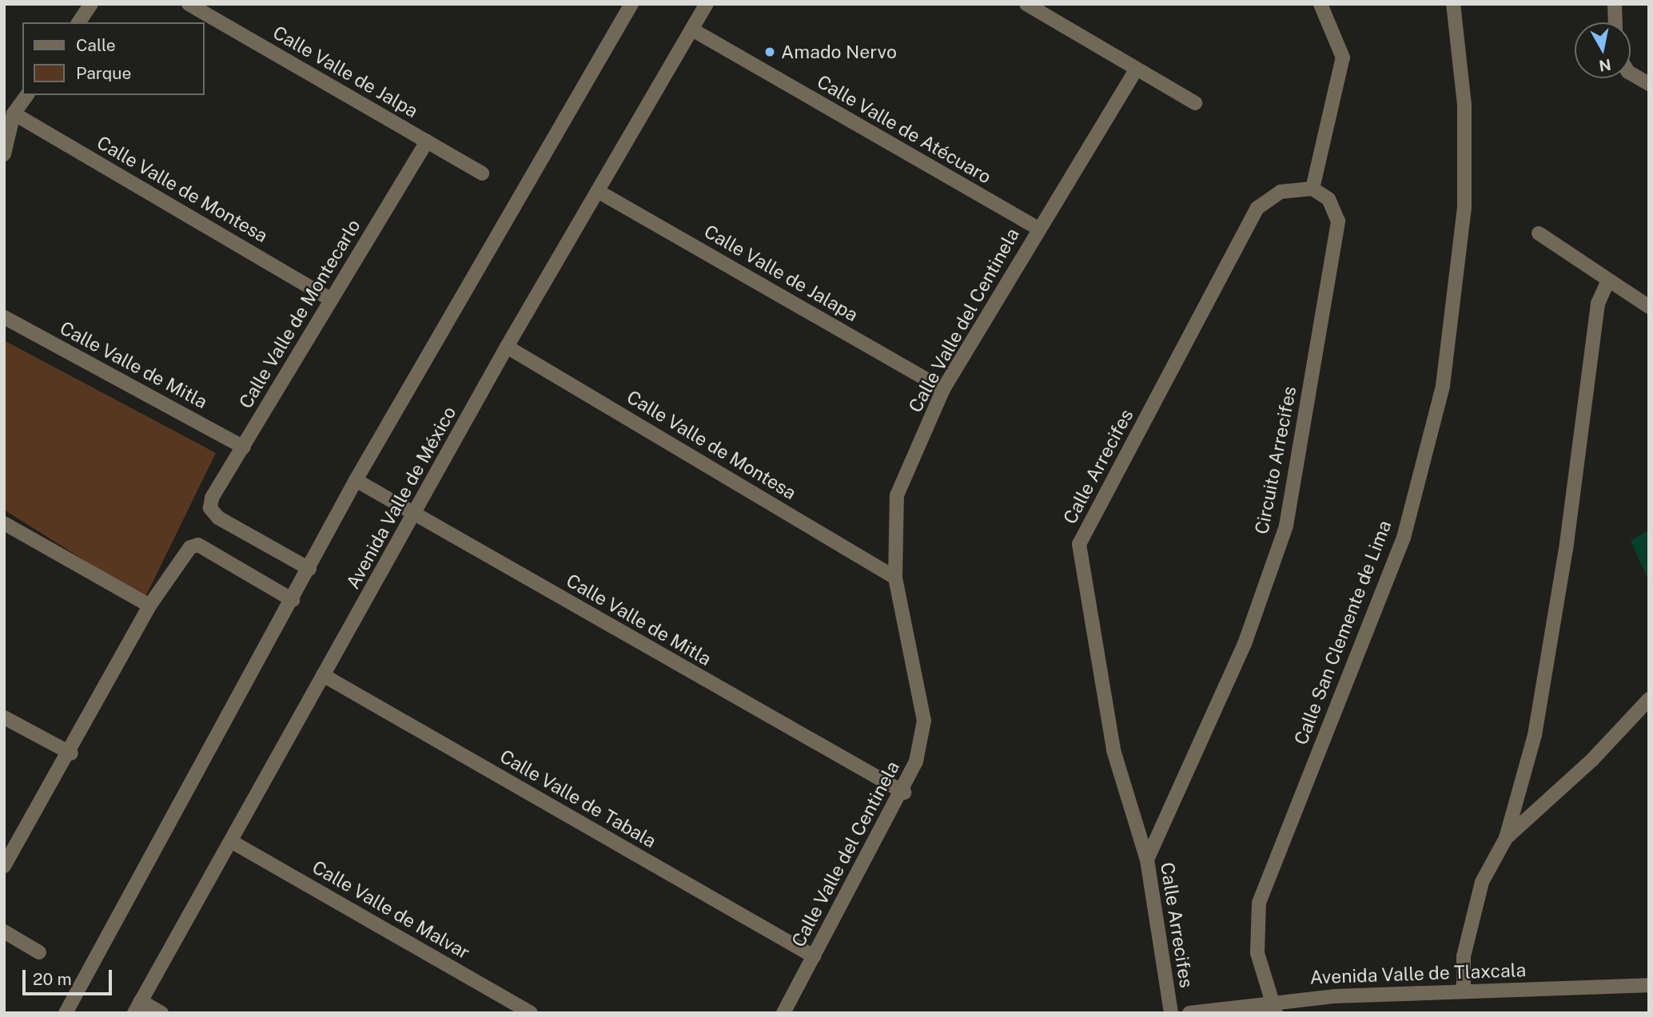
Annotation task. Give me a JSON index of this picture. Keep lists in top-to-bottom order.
{
  "streets": {
    "street": [
      "Calle Valle de Jalpa",
      "Calle Valle de Atécuaro",
      "Calle Valle de Montesa",
      "Calle Valle de Jalapa",
      "Calle Valle de Montecarlo",
      "Calle Valle del Centinela",
      "Calle Valle de Mitla",
      "Circuito Arrecifes",
      "Calle Arrecifes",
      "Avenida Valle de México",
      "Calle San Clemente de Lima",
      "Calle Valle de Tabala",
      "Calle Valle de Malvar",
      "Avenida Valle de Tlaxcala"
    ]
  },
  "crossings": [
    ["Calle Valle de Jalpa", "Calle Valle de Montecarlo"],
    ["Calle Valle de Atécuaro", "Calle Valle del Centinela"],
    ["Calle Valle de Atécuaro", "Avenida Valle de México"],
    ["Calle Valle de Montesa", "Calle Valle de Montecarlo"],
    ["Calle Valle de Montesa", "Calle Valle del Centinela"],
    ["Calle Valle de Montesa", "Avenida Valle de México"],
    ["Calle Valle de Jalapa", "Calle Valle del Centinela"],
    ["Calle Valle de Jalapa", "Avenida Valle de México"],
    ["Calle Valle de Montecarlo", "Calle Valle de Mitla"],
    ["Calle Valle del Centinela", "Calle Valle de Mitla"],
    ["Calle Valle del Centinela", "Calle Valle de Tabala"],
    ["Calle Valle de Mitla", "Avenida Valle de México"],
    ["Circuito Arrecifes", "Calle Arrecifes"],
    ["Avenida Valle de México", "Calle Valle de Tabala"],
    ["Avenida Valle de México", "Calle Valle de Malvar"],
    ["Calle San Clemente de Lima", "Avenida Valle de Tlaxcala"]
  ],
  "places": ["Amado Nervo"],
  "legend": ["Calle", "Parque"],
  "scale_bar": "20 m",
  "north": "bottom"
}
